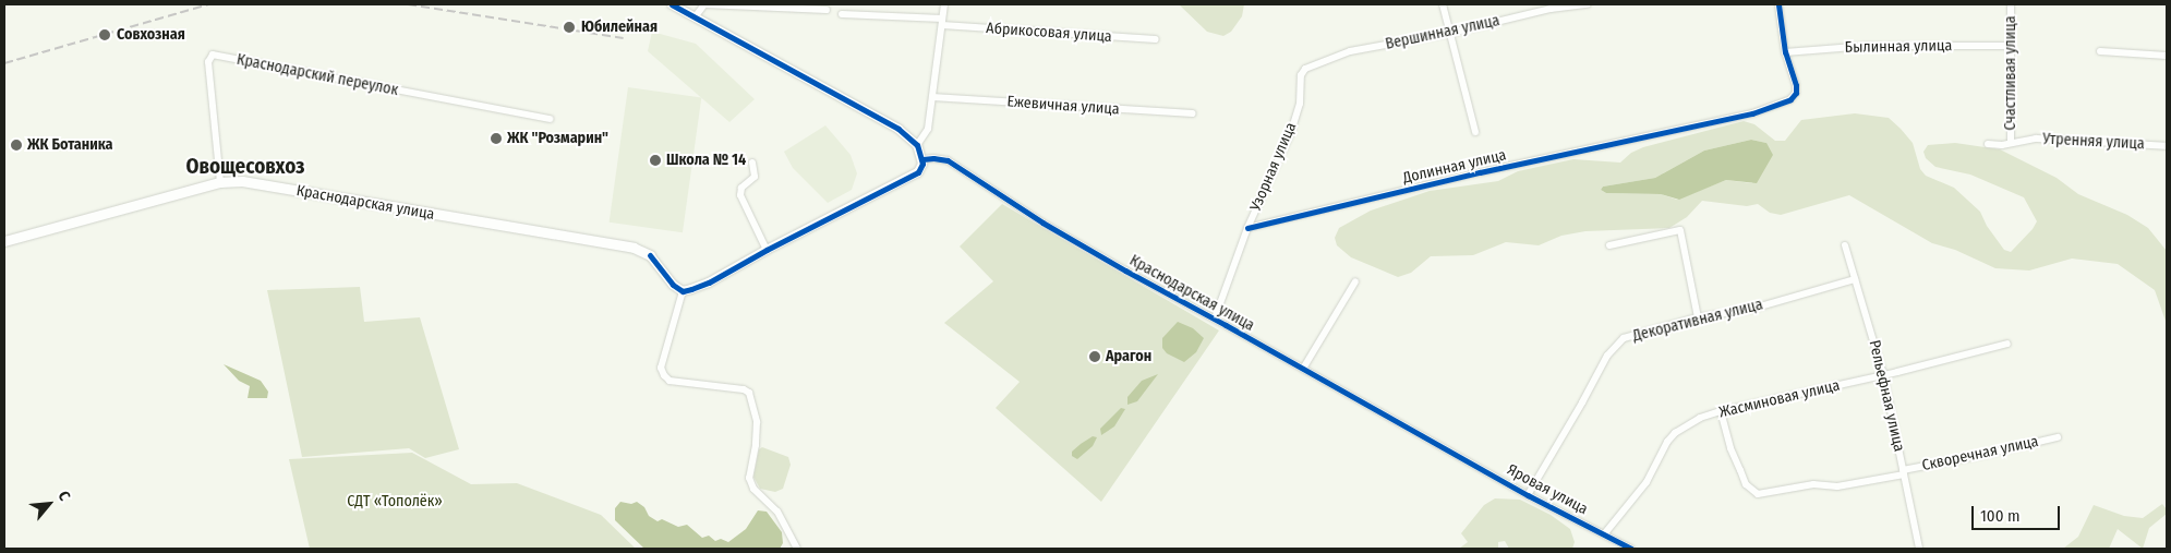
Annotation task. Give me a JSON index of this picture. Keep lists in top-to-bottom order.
{
  "streets": {
    "main road": ["Краснодарская улица"],
    "street": [
      "Абрикосовая улица",
      "Вершинная улица",
      "Былинная улица",
      "Счастливая улица",
      "Краснодарский переулок",
      "Ежевичная улица",
      "Утренняя улица",
      "Узорная улица",
      "Долинная улица",
      "Декоративная улица",
      "Рельефная улица",
      "Жасминовая улица",
      "Скворечная улица",
      "Яровая улица"
    ]
  },
  "crossings": [
    ["Вершинная улица", "Узорная улица"],
    ["Былинная улица", "Счастливая улица"],
    ["Былинная улица", "Долинная улица"],
    ["Счастливая улица", "Утренняя улица"],
    ["Краснодарский переулок", "Краснодарская улица"],
    ["Узорная улица", "Долинная улица"],
    ["Узорная улица", "Краснодарская улица"],
    ["Краснодарская улица", "Яровая улица"],
    ["Декоративная улица", "Рельефная улица"],
    ["Декоративная улица", "Яровая улица"],
    ["Рельефная улица", "Жасминовая улица"],
    ["Рельефная улица", "Скворечная улица"],
    ["Жасминовая улица", "Скворечная улица"],
    ["Жасминовая улица", "Яровая улица"]
  ],
  "districts": ["Овощесовхоз"],
  "parks": ["СДТ «Тополёк»"],
  "places": [
    "Юбилейная",
    "Совхозная",
    "ЖК \"Розмарин\"",
    "ЖК Ботаника",
    "Школа № 14",
    "Арагон"
  ],
  "scale_bar": "100 m",
  "north": "top right"
}
